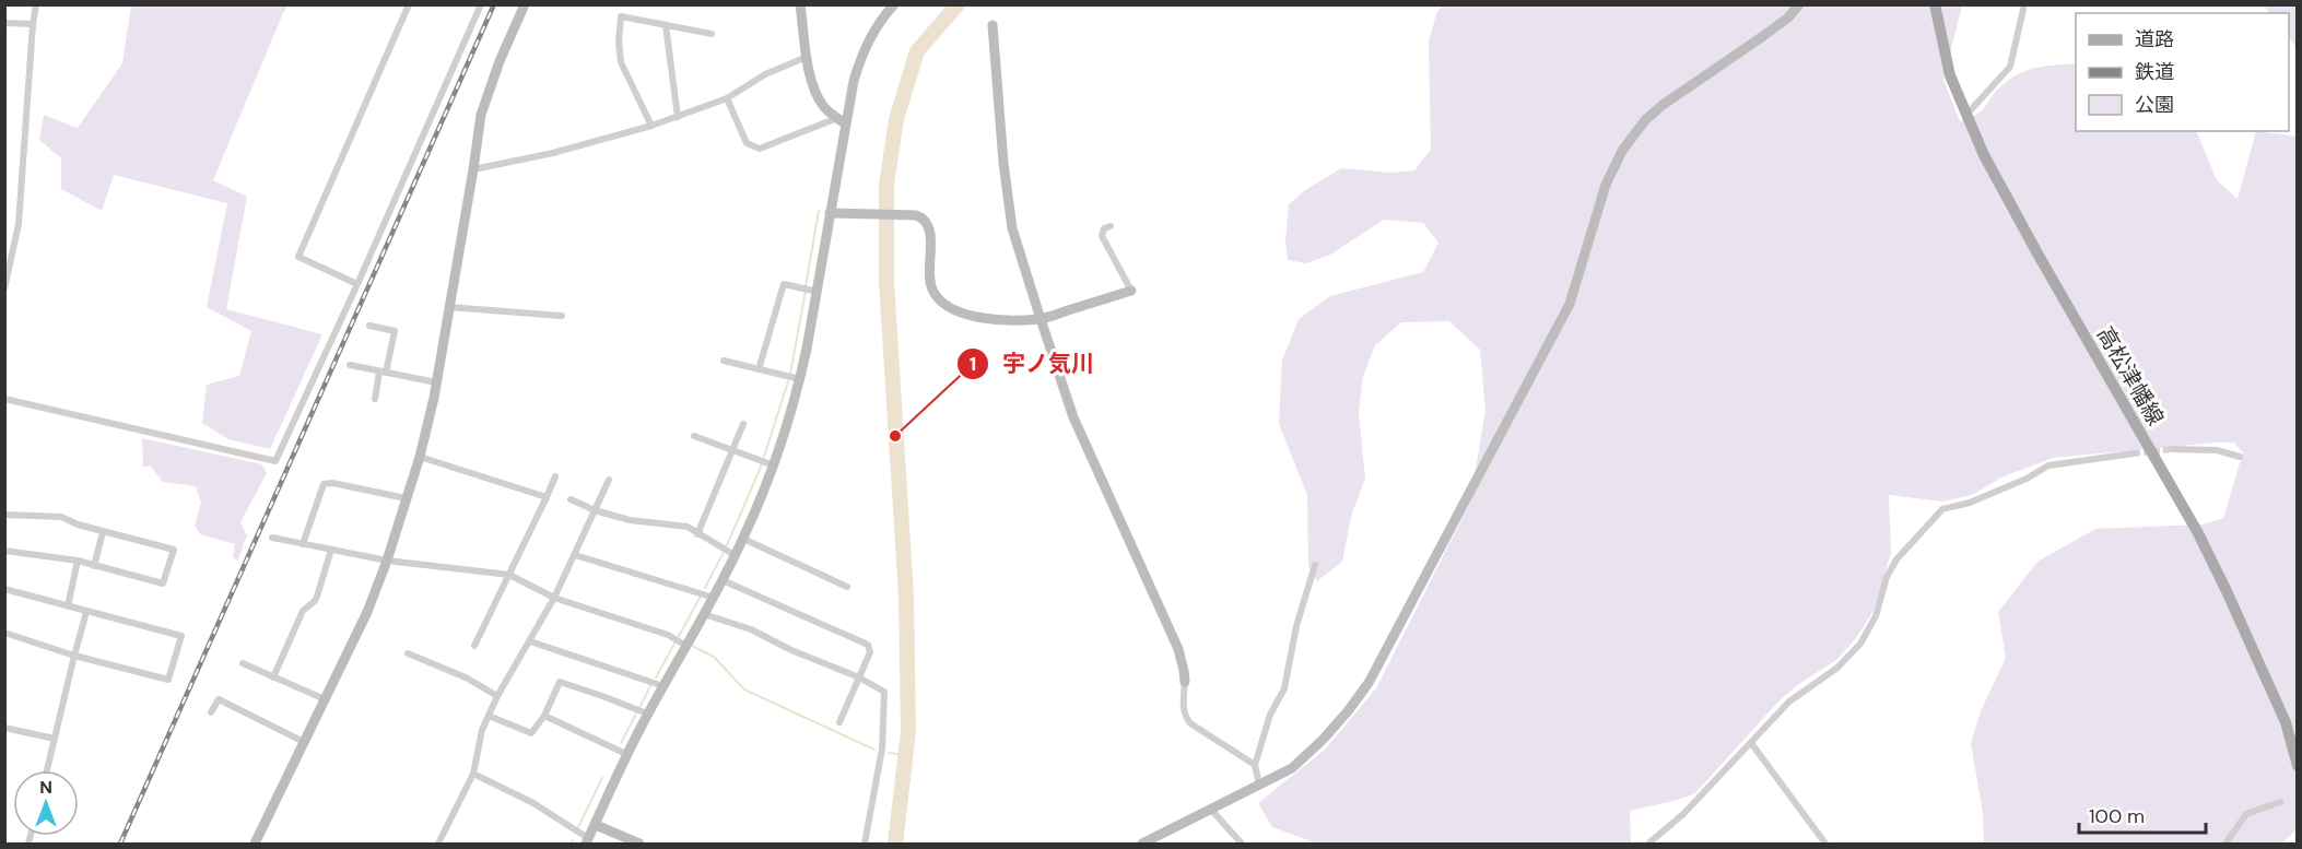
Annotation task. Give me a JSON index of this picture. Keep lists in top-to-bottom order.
{
  "streets": {
    "main road": ["高松津幡線"]
  },
  "places": ["宇ノ気川"],
  "legend": ["道路", "鉄道", "公園"],
  "scale_bar": "100 m",
  "north": "top"
}
